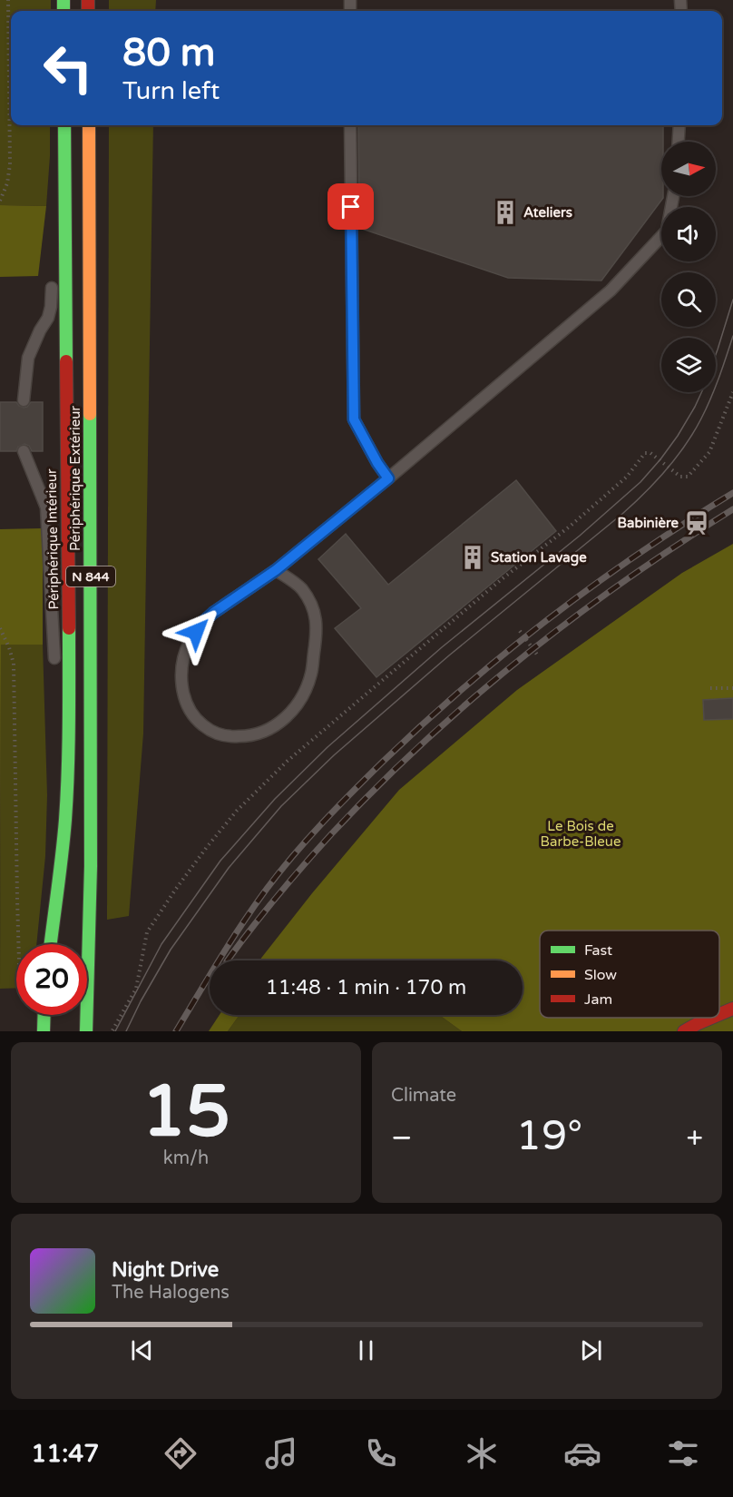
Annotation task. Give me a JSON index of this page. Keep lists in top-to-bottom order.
{
  "streets": {
    "main road": ["Périphérique Extérieur", "Périphérique Intérieur", "N 844"]
  },
  "parks": ["Le Bois de Barbe-Bleue"],
  "places": {
    "building": ["Ateliers", "Station Lavage"],
    "station": ["Babinière"]
  },
  "legend": ["Fast", "Slow", "Jam"],
  "north": "right",
  "page": {
    "turn": ["80 m", "Turn left"],
    "limit": "20",
    "trip": "11:48 · 1 min · 170 m",
    "tile": [
      ["15", "km/h"],
      "Climate"
    ],
    "heat": ["−", "19°", "+"],
    "song": ["Night Drive", "The Halogens"],
    "tabs": "11:47"
  }
}
